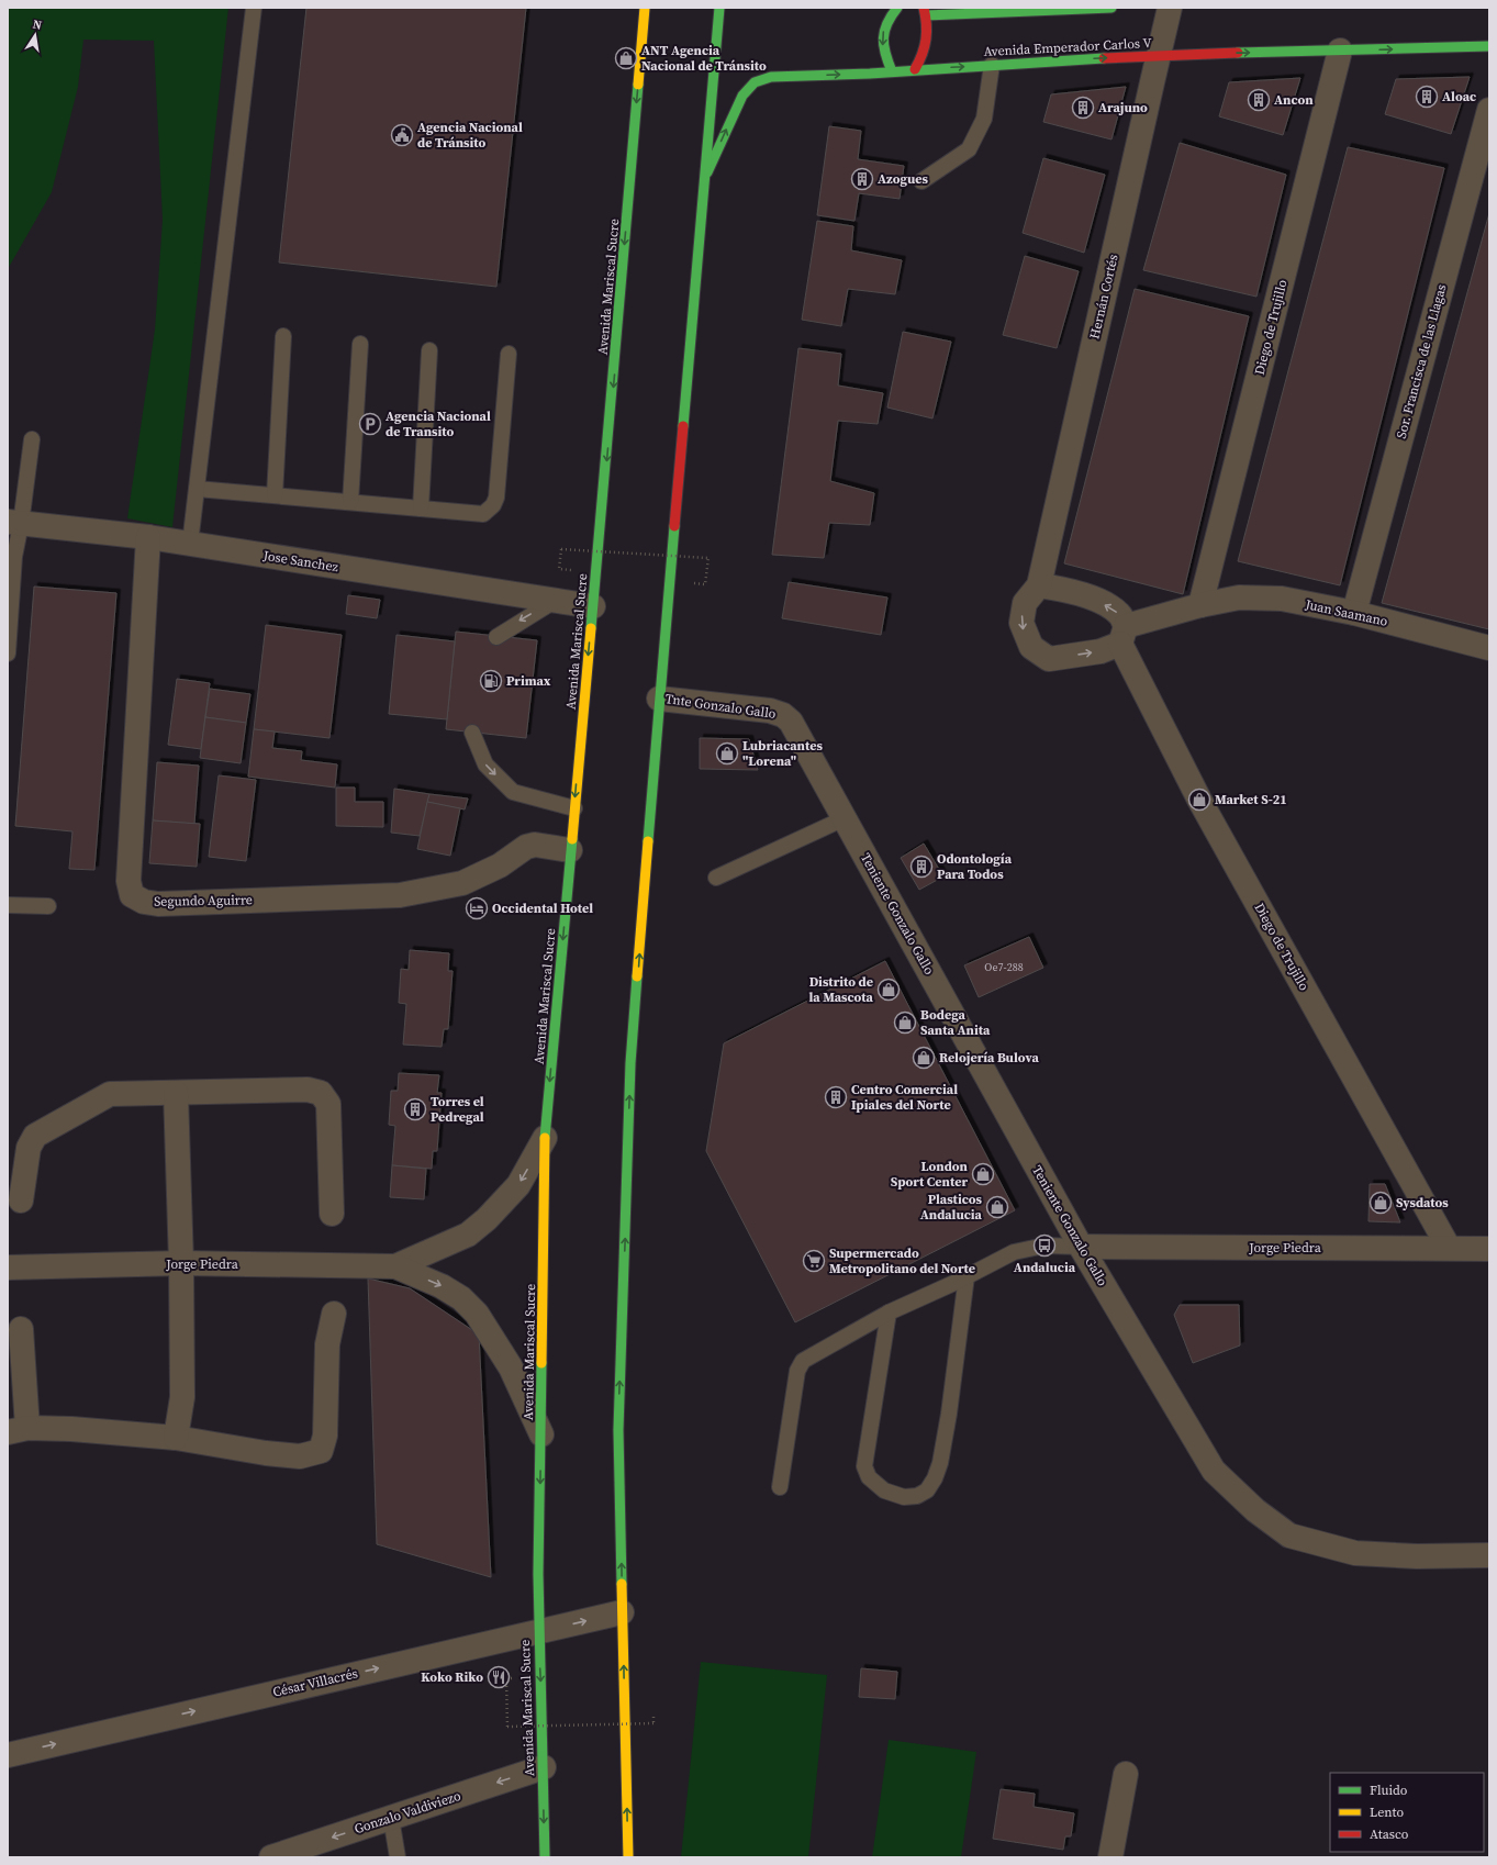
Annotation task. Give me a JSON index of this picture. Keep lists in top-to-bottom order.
{
  "streets": {
    "main road": ["Avenida Emperador Carlos V", "Avenida Mariscal Sucre"],
    "street": [
      "Hernán Cortés",
      "Diego de Trujillo",
      "Sor. Francisca de las Llagas",
      "Jose Sanchez",
      "Juan Saamano",
      "Tnte Gonzalo Gallo",
      "Segundo Aguirre",
      "Teniente Gonzalo Gallo",
      "Jorge Piedra",
      "César Villacrés",
      "Gonzalo Valdiviezo"
    ]
  },
  "crossings": [
    ["Avenida Emperador Carlos V", "Hernán Cortés"],
    ["Avenida Emperador Carlos V", "Diego de Trujillo"],
    ["Avenida Mariscal Sucre", "Jose Sanchez"],
    ["Avenida Mariscal Sucre", "Segundo Aguirre"],
    ["Avenida Mariscal Sucre", "Jorge Piedra"],
    ["Avenida Mariscal Sucre", "César Villacrés"],
    ["Avenida Mariscal Sucre", "Gonzalo Valdiviezo"],
    ["Hernán Cortés", "Diego de Trujillo"],
    ["Hernán Cortés", "Juan Saamano"],
    ["Diego de Trujillo", "Juan Saamano"],
    ["Diego de Trujillo", "Jorge Piedra"],
    ["Sor. Francisca de las Llagas", "Juan Saamano"],
    ["Jose Sanchez", "Segundo Aguirre"],
    ["Tnte Gonzalo Gallo", "Teniente Gonzalo Gallo"],
    ["Teniente Gonzalo Gallo", "Jorge Piedra"]
  ],
  "one_way": ["Avenida Emperador Carlos V", "César Villacrés", "Gonzalo Valdiviezo"],
  "places": {
    "shop": [
      "ANT Agencia Nacional de Tránsito",
      "Lubriacantes \"Lorena\"",
      "Market S-21",
      "Distrito de la Mascota",
      "Bodega Santa Anita",
      "Relojería Bulova",
      "London Sport Center",
      "Sysdatos",
      "Plasticos Andalucia"
    ],
    "building": [
      "Aloac",
      "Ancon",
      "Arajuno",
      "Azogues",
      "Odontología Para Todos",
      "Centro Comercial Ipiales del Norte",
      "Torres el Pedregal"
    ],
    "public building": ["Agencia Nacional de Tránsito"],
    "parking": ["Agencia Nacional de Transito"],
    "fuel station": ["Primax"],
    "hotel": ["Occidental Hotel"],
    "bus stop": ["Andalucia"],
    "supermarket": ["Supermercado Metropolitano del Norte"],
    "restaurant": ["Koko Riko"]
  },
  "house_numbers": ["Oe7-288"],
  "legend": ["Fluido", "Lento", "Atasco"],
  "north": "top"
}
